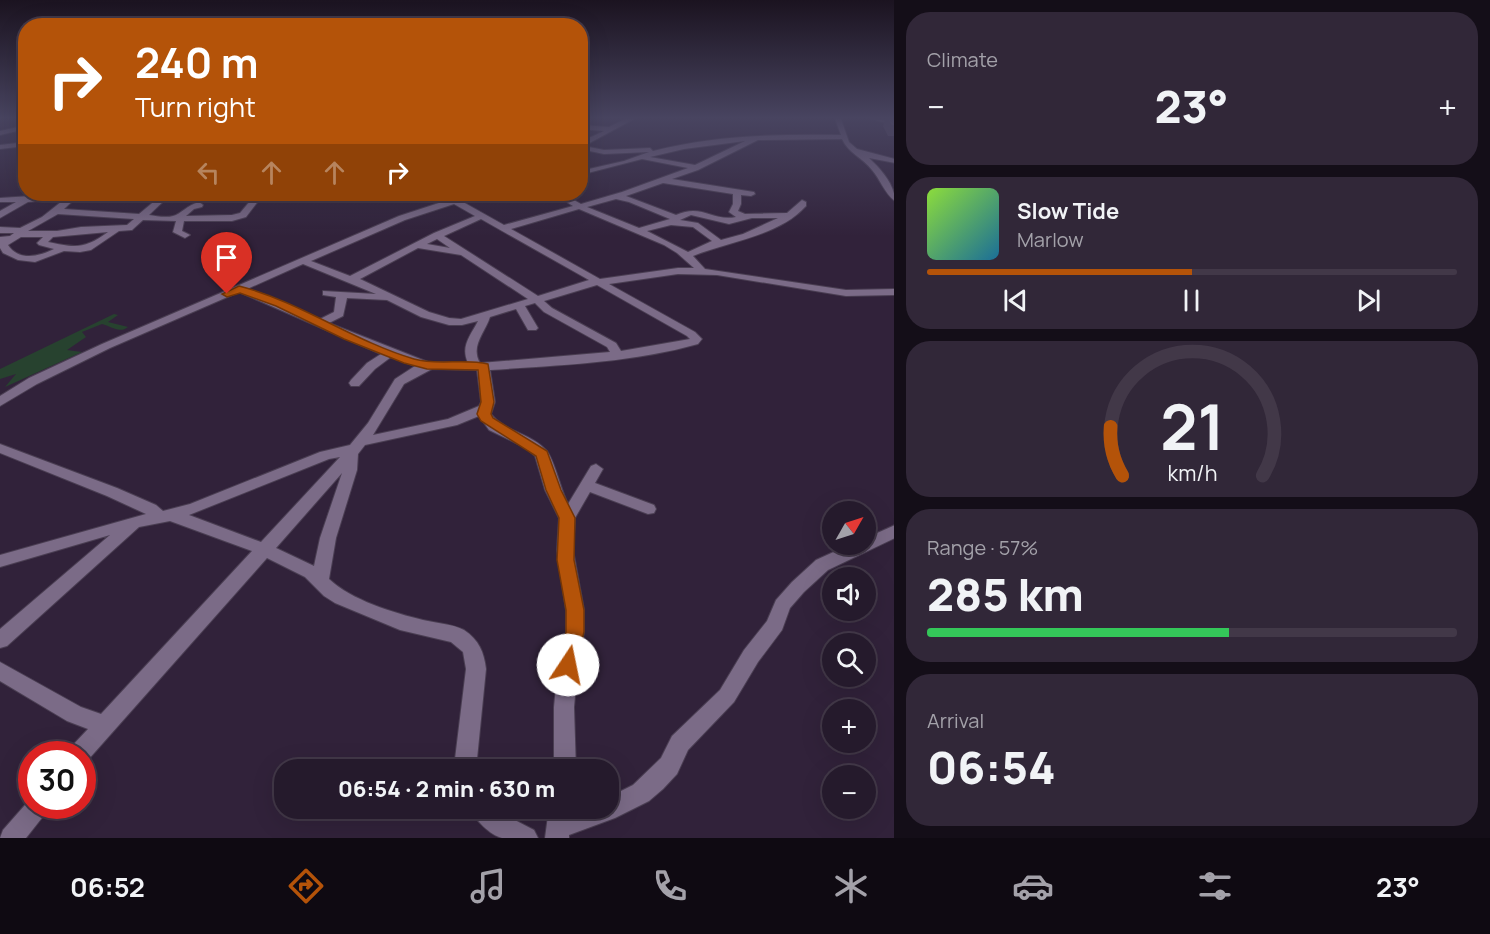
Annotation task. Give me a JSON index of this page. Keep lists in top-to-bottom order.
{
  "north": "top right",
  "page": {
    "tile": [
      "Climate",
      ["Range · 57%", "285 km"],
      ["Arrival", "06:54"]
    ],
    "turn": ["240 m", "Turn right"],
    "heat": ["−", "23°", "+"],
    "song": ["Slow Tide", "Marlow"],
    "map_buttons": ["+", "−"],
    "limit": "30",
    "trip": "06:54 · 2 min · 630 m",
    "tabs": ["06:52", "23°"],
    "gauge": ["21", "km/h"]
  }
}
